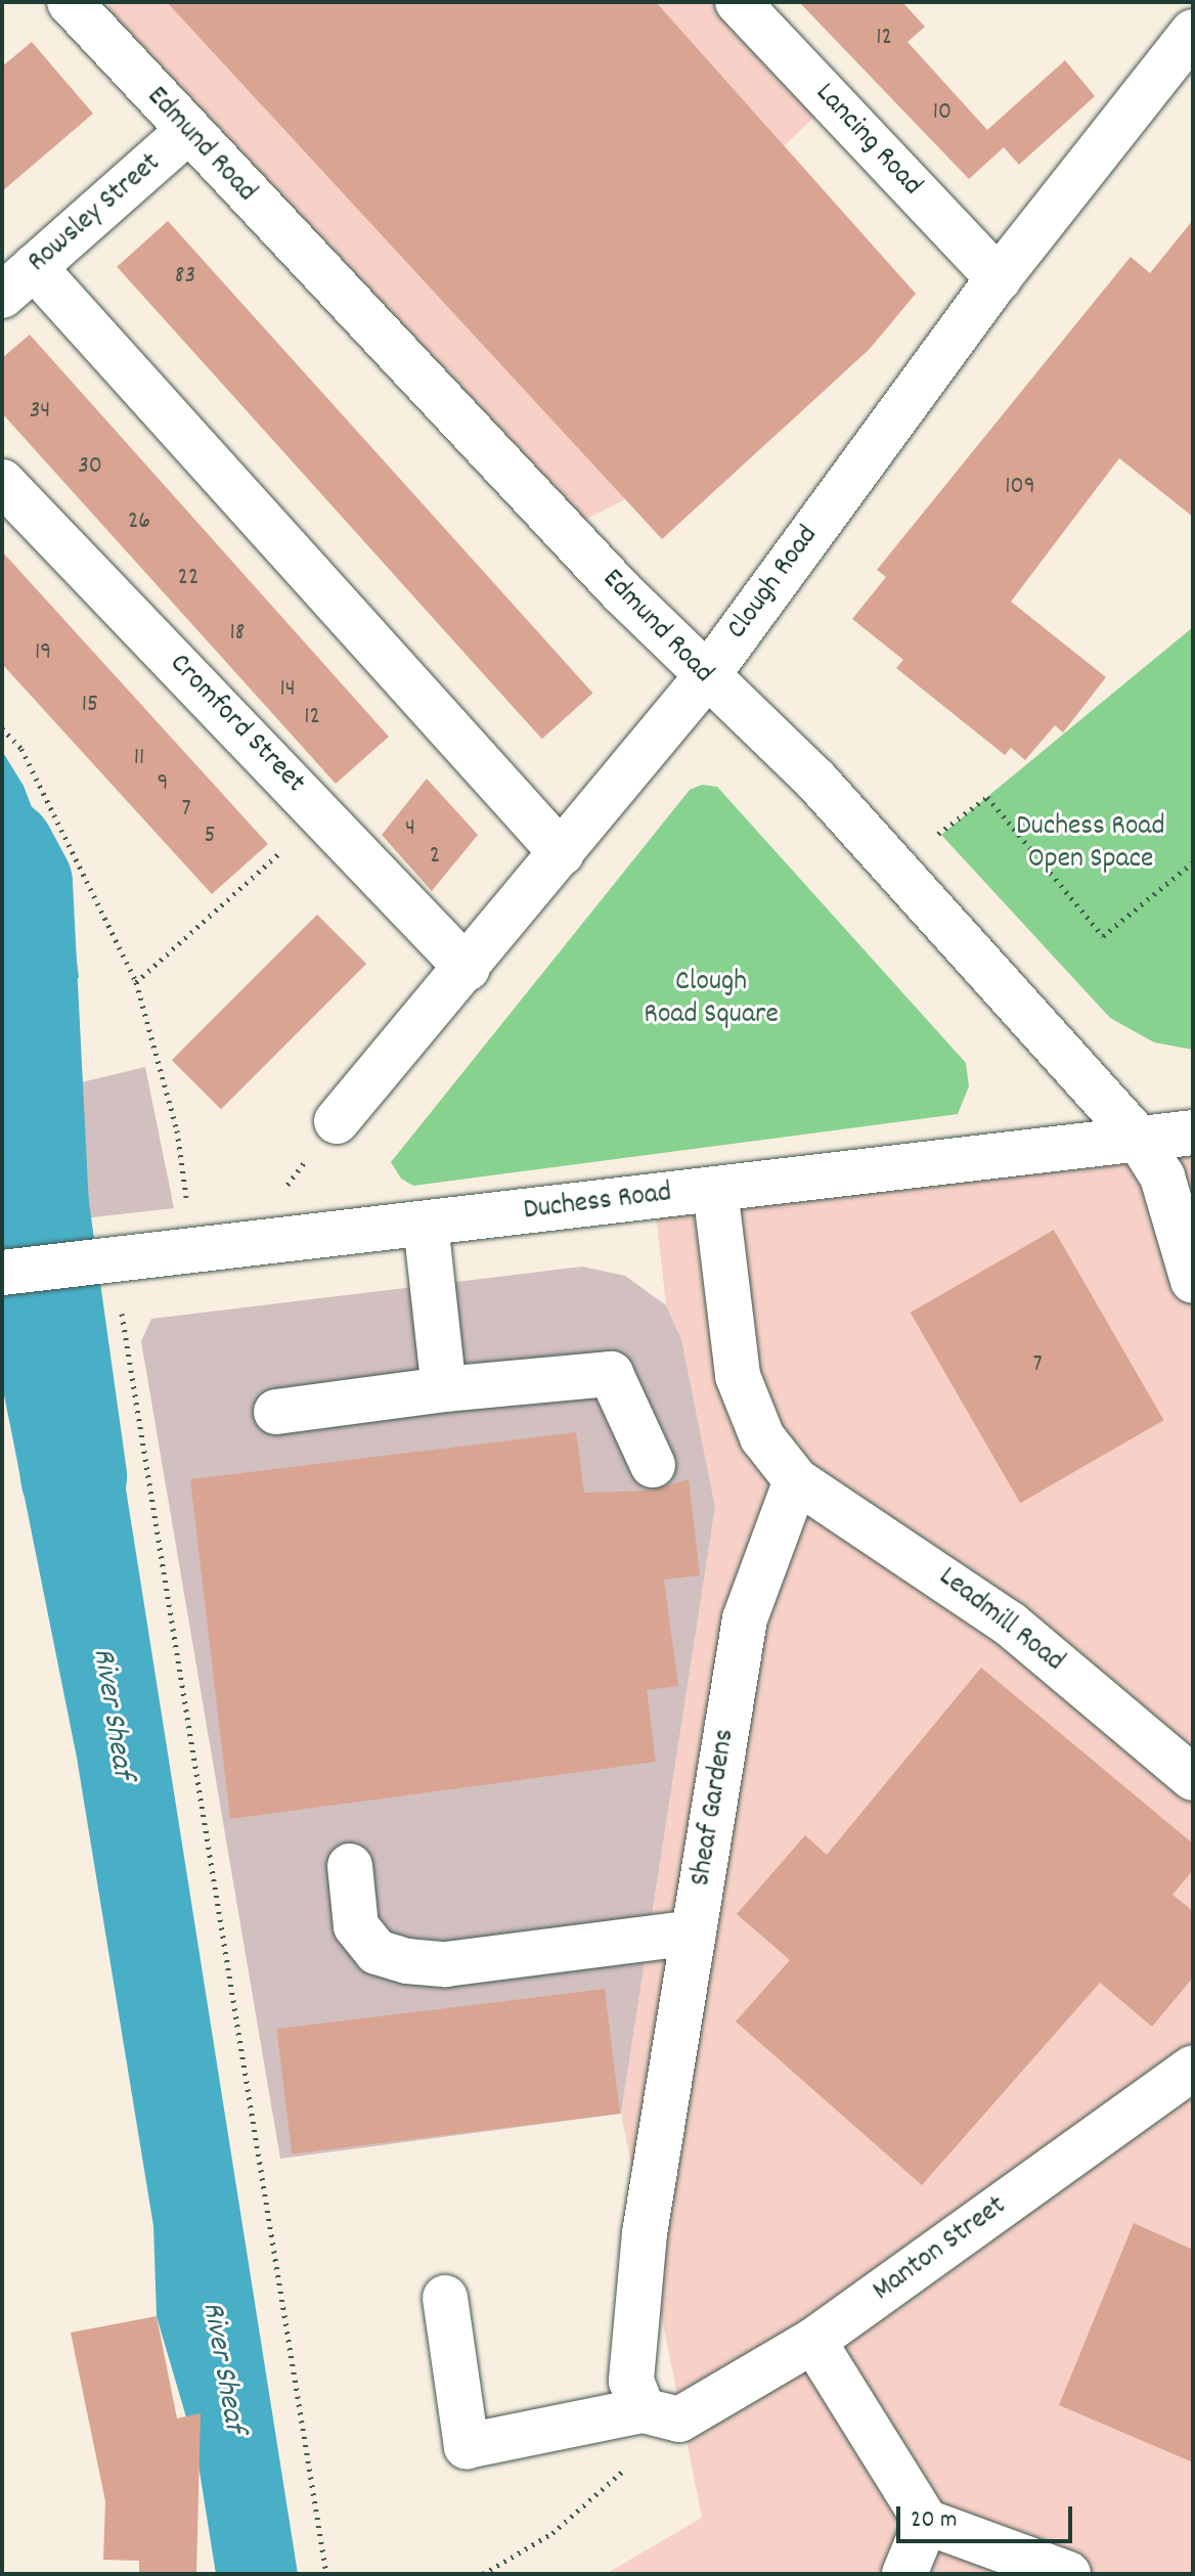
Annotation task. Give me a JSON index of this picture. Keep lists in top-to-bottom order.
{
  "streets": {
    "street": [
      "Lancing Road",
      "Edmund Road",
      "Rowsley Street",
      "Clough Road",
      "Cromford Street",
      "Duchess Road",
      "Leadmill Road",
      "Sheaf Gardens",
      "Manton Street"
    ]
  },
  "crossings": [
    ["Lancing Road", "Clough Road"],
    ["Edmund Road", "Rowsley Street"],
    ["Edmund Road", "Clough Road"],
    ["Edmund Road", "Duchess Road"],
    ["Clough Road", "Cromford Street"],
    ["Leadmill Road", "Sheaf Gardens"],
    ["Sheaf Gardens", "Manton Street"]
  ],
  "water": ["River Sheaf"],
  "parks": ["Duchess Road Open Space", "Clough Road Square"],
  "house_numbers": [
    "12",
    "10",
    "83",
    "34",
    "30",
    "109",
    "26",
    "22",
    "18",
    "19",
    "14",
    "15",
    "12",
    "11",
    "9",
    "7",
    "4",
    "5",
    "2",
    "7"
  ],
  "scale_bar": "20 m"
}
